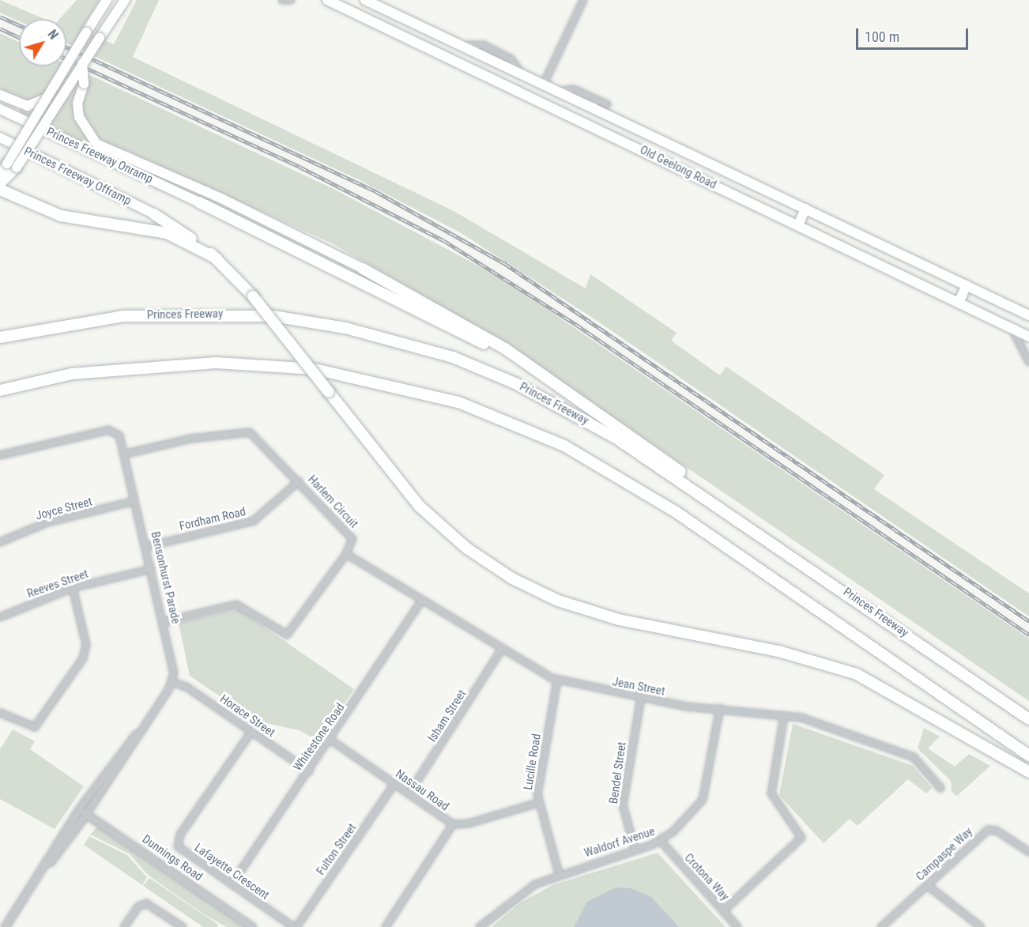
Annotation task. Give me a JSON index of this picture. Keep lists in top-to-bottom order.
{
  "streets": {
    "highway": ["Princes Freeway"],
    "main road": ["Princes Freeway Onramp", "Old Geelong Road", "Princes Freeway Offramp"],
    "street": [
      "Harlem Circuit",
      "Joyce Street",
      "Fordham Road",
      "Bensonhurst Parade",
      "Reeves Street",
      "Jean Street",
      "Horace Street",
      "Isham Street",
      "Whitestone Road",
      "Lucille Road",
      "Bendel Street",
      "Nassau Road",
      "Waldorf Avenue",
      "Fulton Street",
      "Campaspe Way",
      "Dunnings Road",
      "Lafayette Crescent",
      "Crotona Way"
    ]
  },
  "crossings": [
    ["Harlem Circuit", "Fordham Road"],
    ["Harlem Circuit", "Bensonhurst Parade"],
    ["Harlem Circuit", "Jean Street"],
    ["Joyce Street", "Bensonhurst Parade"],
    ["Fordham Road", "Bensonhurst Parade"],
    ["Bensonhurst Parade", "Reeves Street"],
    ["Bensonhurst Parade", "Horace Street"],
    ["Jean Street", "Isham Street"],
    ["Jean Street", "Whitestone Road"],
    ["Jean Street", "Lucille Road"],
    ["Jean Street", "Bendel Street"],
    ["Jean Street", "Waldorf Avenue"],
    ["Horace Street", "Whitestone Road"],
    ["Horace Street", "Lafayette Crescent"],
    ["Isham Street", "Nassau Road"],
    ["Whitestone Road", "Nassau Road"],
    ["Whitestone Road", "Lafayette Crescent"],
    ["Lucille Road", "Nassau Road"],
    ["Lucille Road", "Waldorf Avenue"],
    ["Bendel Street", "Waldorf Avenue"],
    ["Nassau Road", "Fulton Street"],
    ["Waldorf Avenue", "Crotona Way"],
    ["Fulton Street", "Lafayette Crescent"]
  ],
  "scale_bar": "100 m",
  "north": "top right"
}
